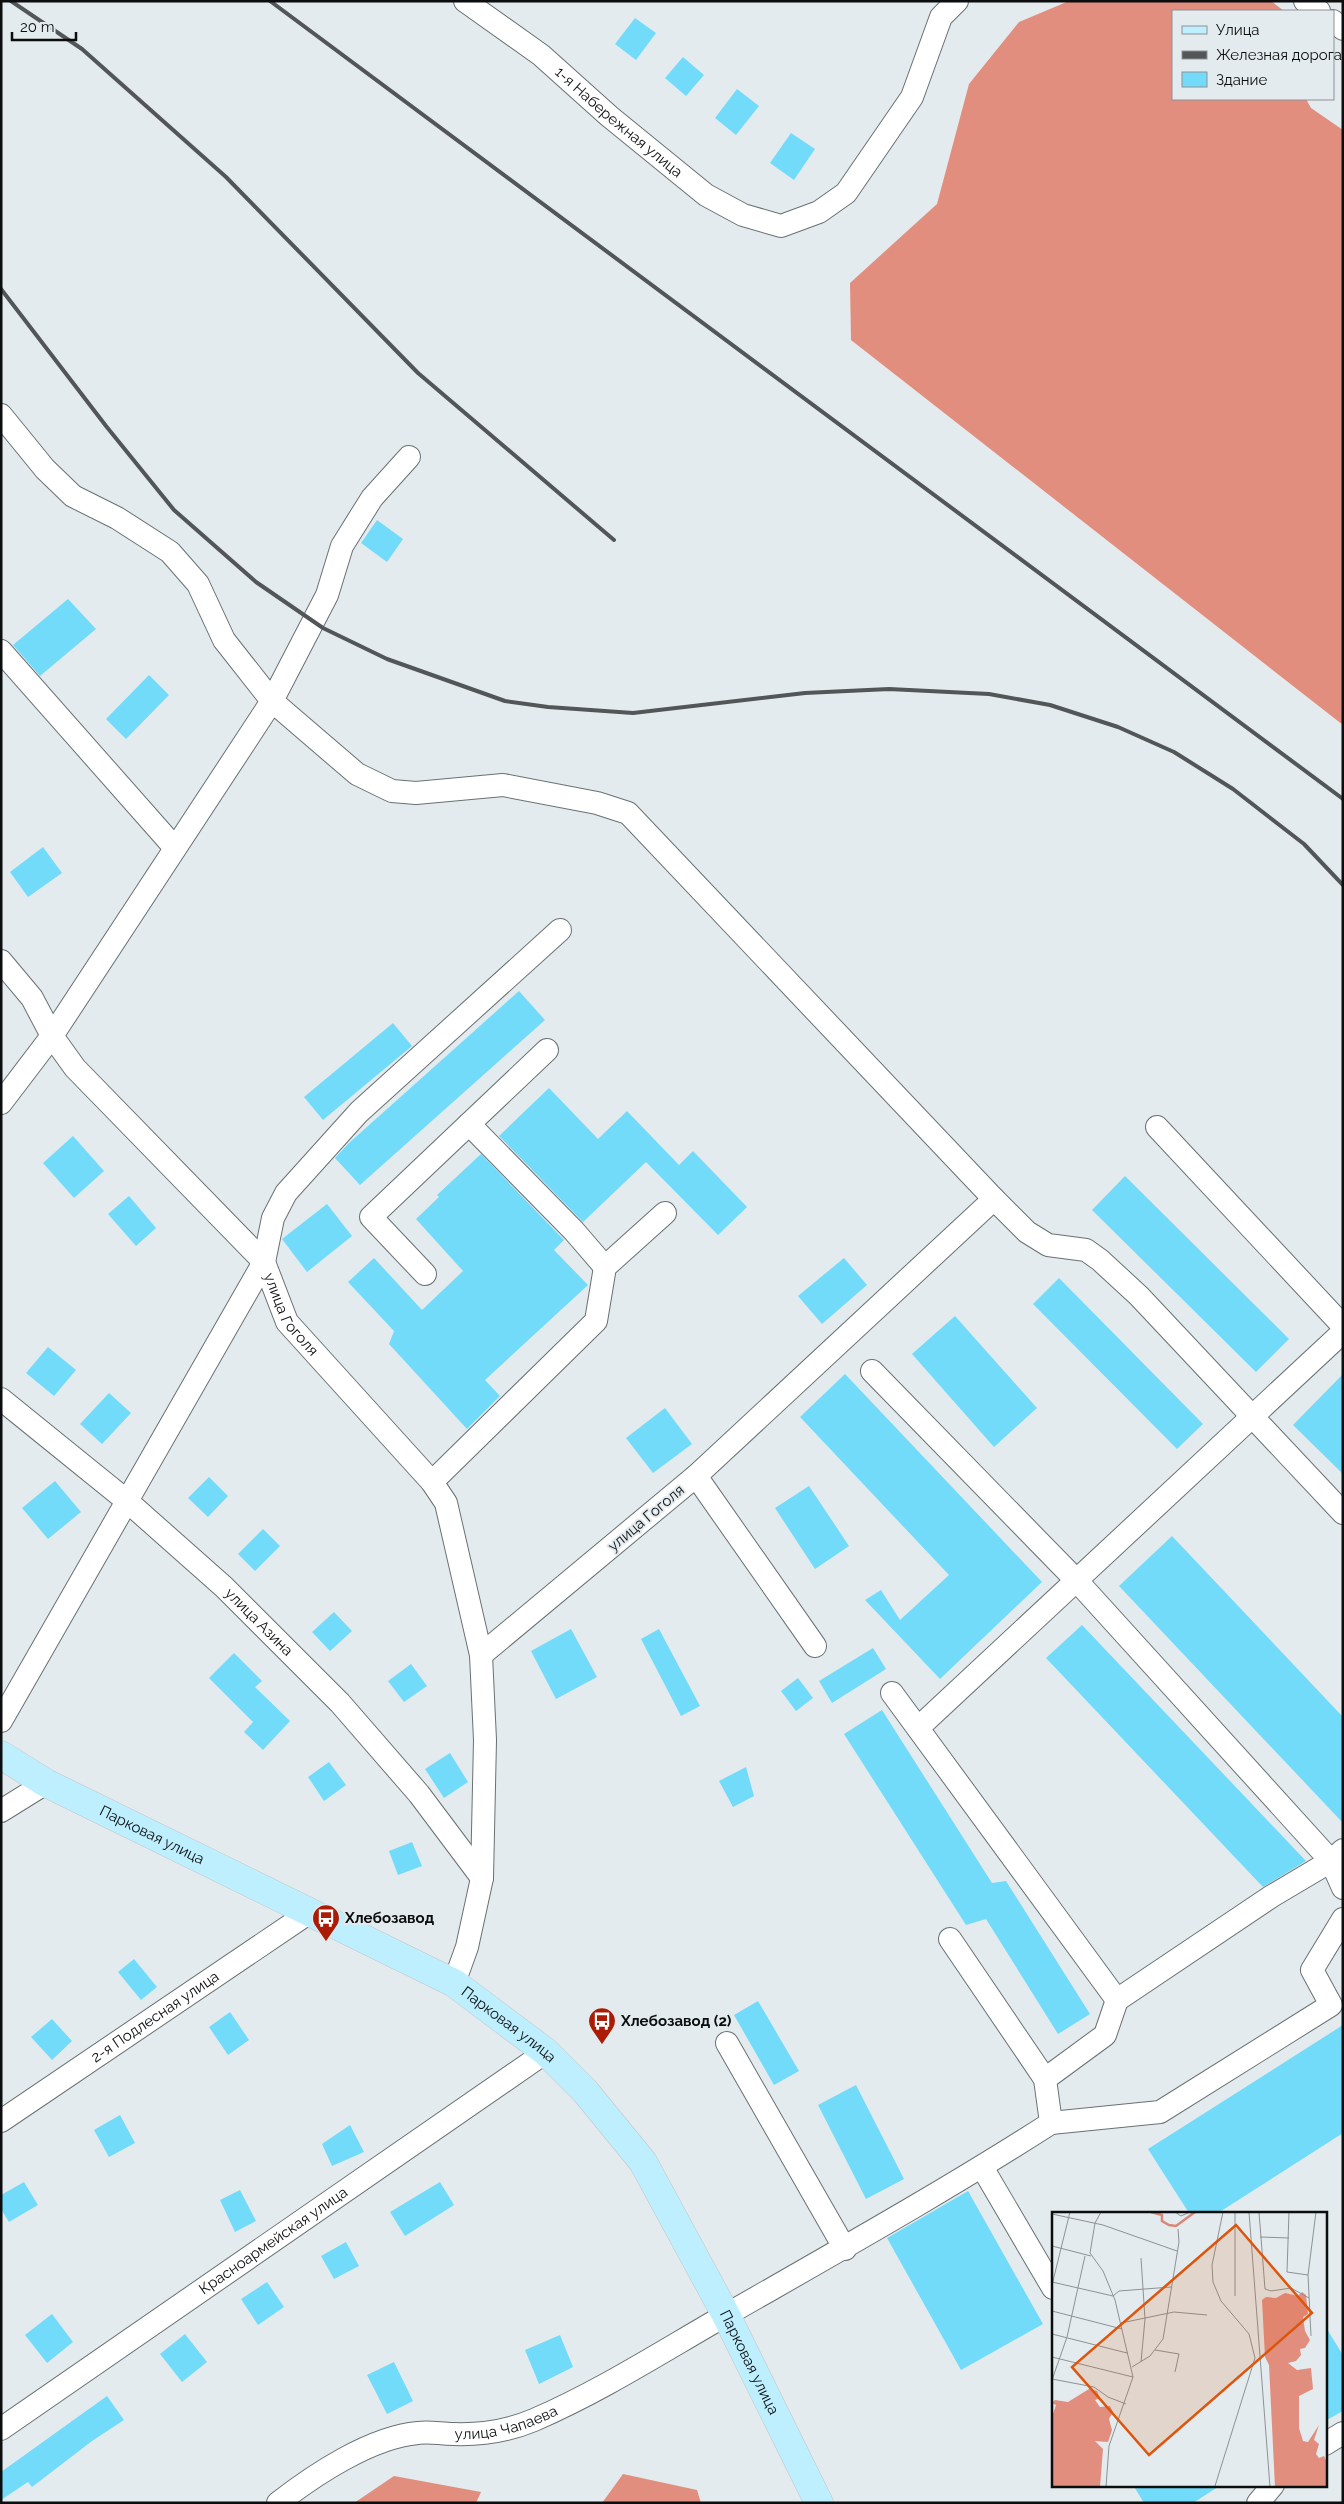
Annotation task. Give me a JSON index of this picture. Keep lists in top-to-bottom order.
{
  "streets": {
    "main road": ["Парковая улица"],
    "street": [
      "1-я Набережная улица",
      "улица Гоголя",
      "улица Азина",
      "2-я Подлесная улица",
      "Красноармейская улица",
      "улица Чапаева"
    ]
  },
  "crossings": [
    ["улица Гоголя", "улица Азина"],
    ["улица Гоголя", "Парковая улица"],
    ["Парковая улица", "2-я Подлесная улица"],
    ["Парковая улица", "Красноармейская улица"],
    ["Парковая улица", "улица Чапаева"]
  ],
  "places": {
    "bus stop": ["Хлебозавод", "Хлебозавод (2)"]
  },
  "legend": ["Улица", "Железная дорога", "Здание"],
  "scale_bar": "20 m"
}
